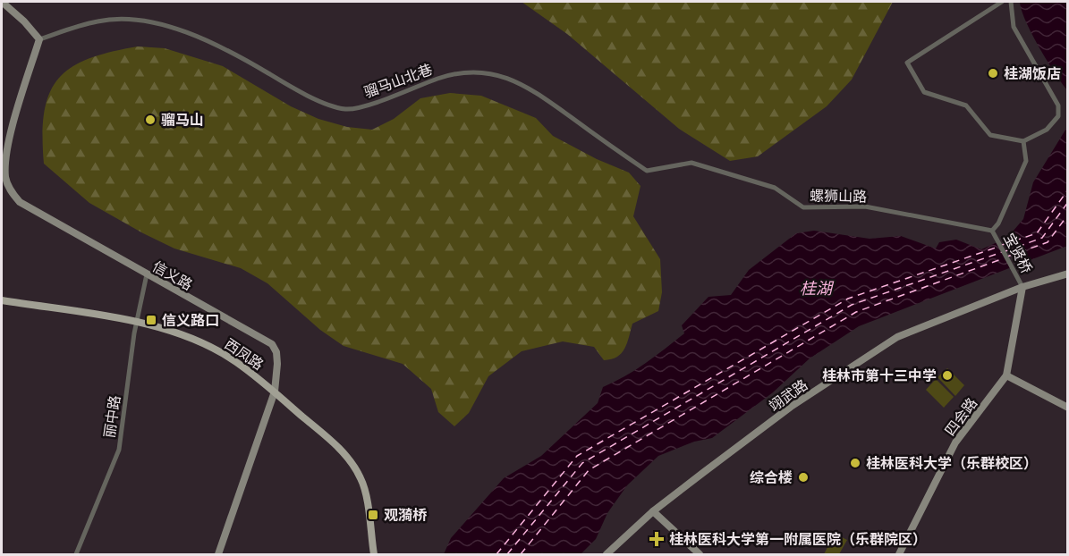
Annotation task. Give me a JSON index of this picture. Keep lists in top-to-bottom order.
{
  "streets": {
    "main road": ["西凤路"],
    "street": [
      "骝马山北巷",
      "螺狮山路",
      "宝贤桥",
      "信义路",
      "翊武路",
      "丽中路",
      "四会路"
    ]
  },
  "crossings": [
    ["骝马山北巷", "螺狮山路"],
    ["骝马山北巷", "信义路"],
    ["螺狮山路", "宝贤桥"],
    ["宝贤桥", "翊武路"],
    ["宝贤桥", "四会路"],
    ["信义路", "西凤路"],
    ["信义路", "丽中路"],
    ["西凤路", "丽中路"],
    ["翊武路", "四会路"]
  ],
  "water": ["桂湖"],
  "places": {
    "other": [
      "桂湖饭店",
      "骝马山",
      "桂林市第十三中学",
      "桂林医科大学（乐群校区）",
      "综合楼"
    ],
    "transit": ["信义路口", "观漪桥"],
    "health": ["桂林医科大学第一附属医院（乐群院区）"]
  }
}
